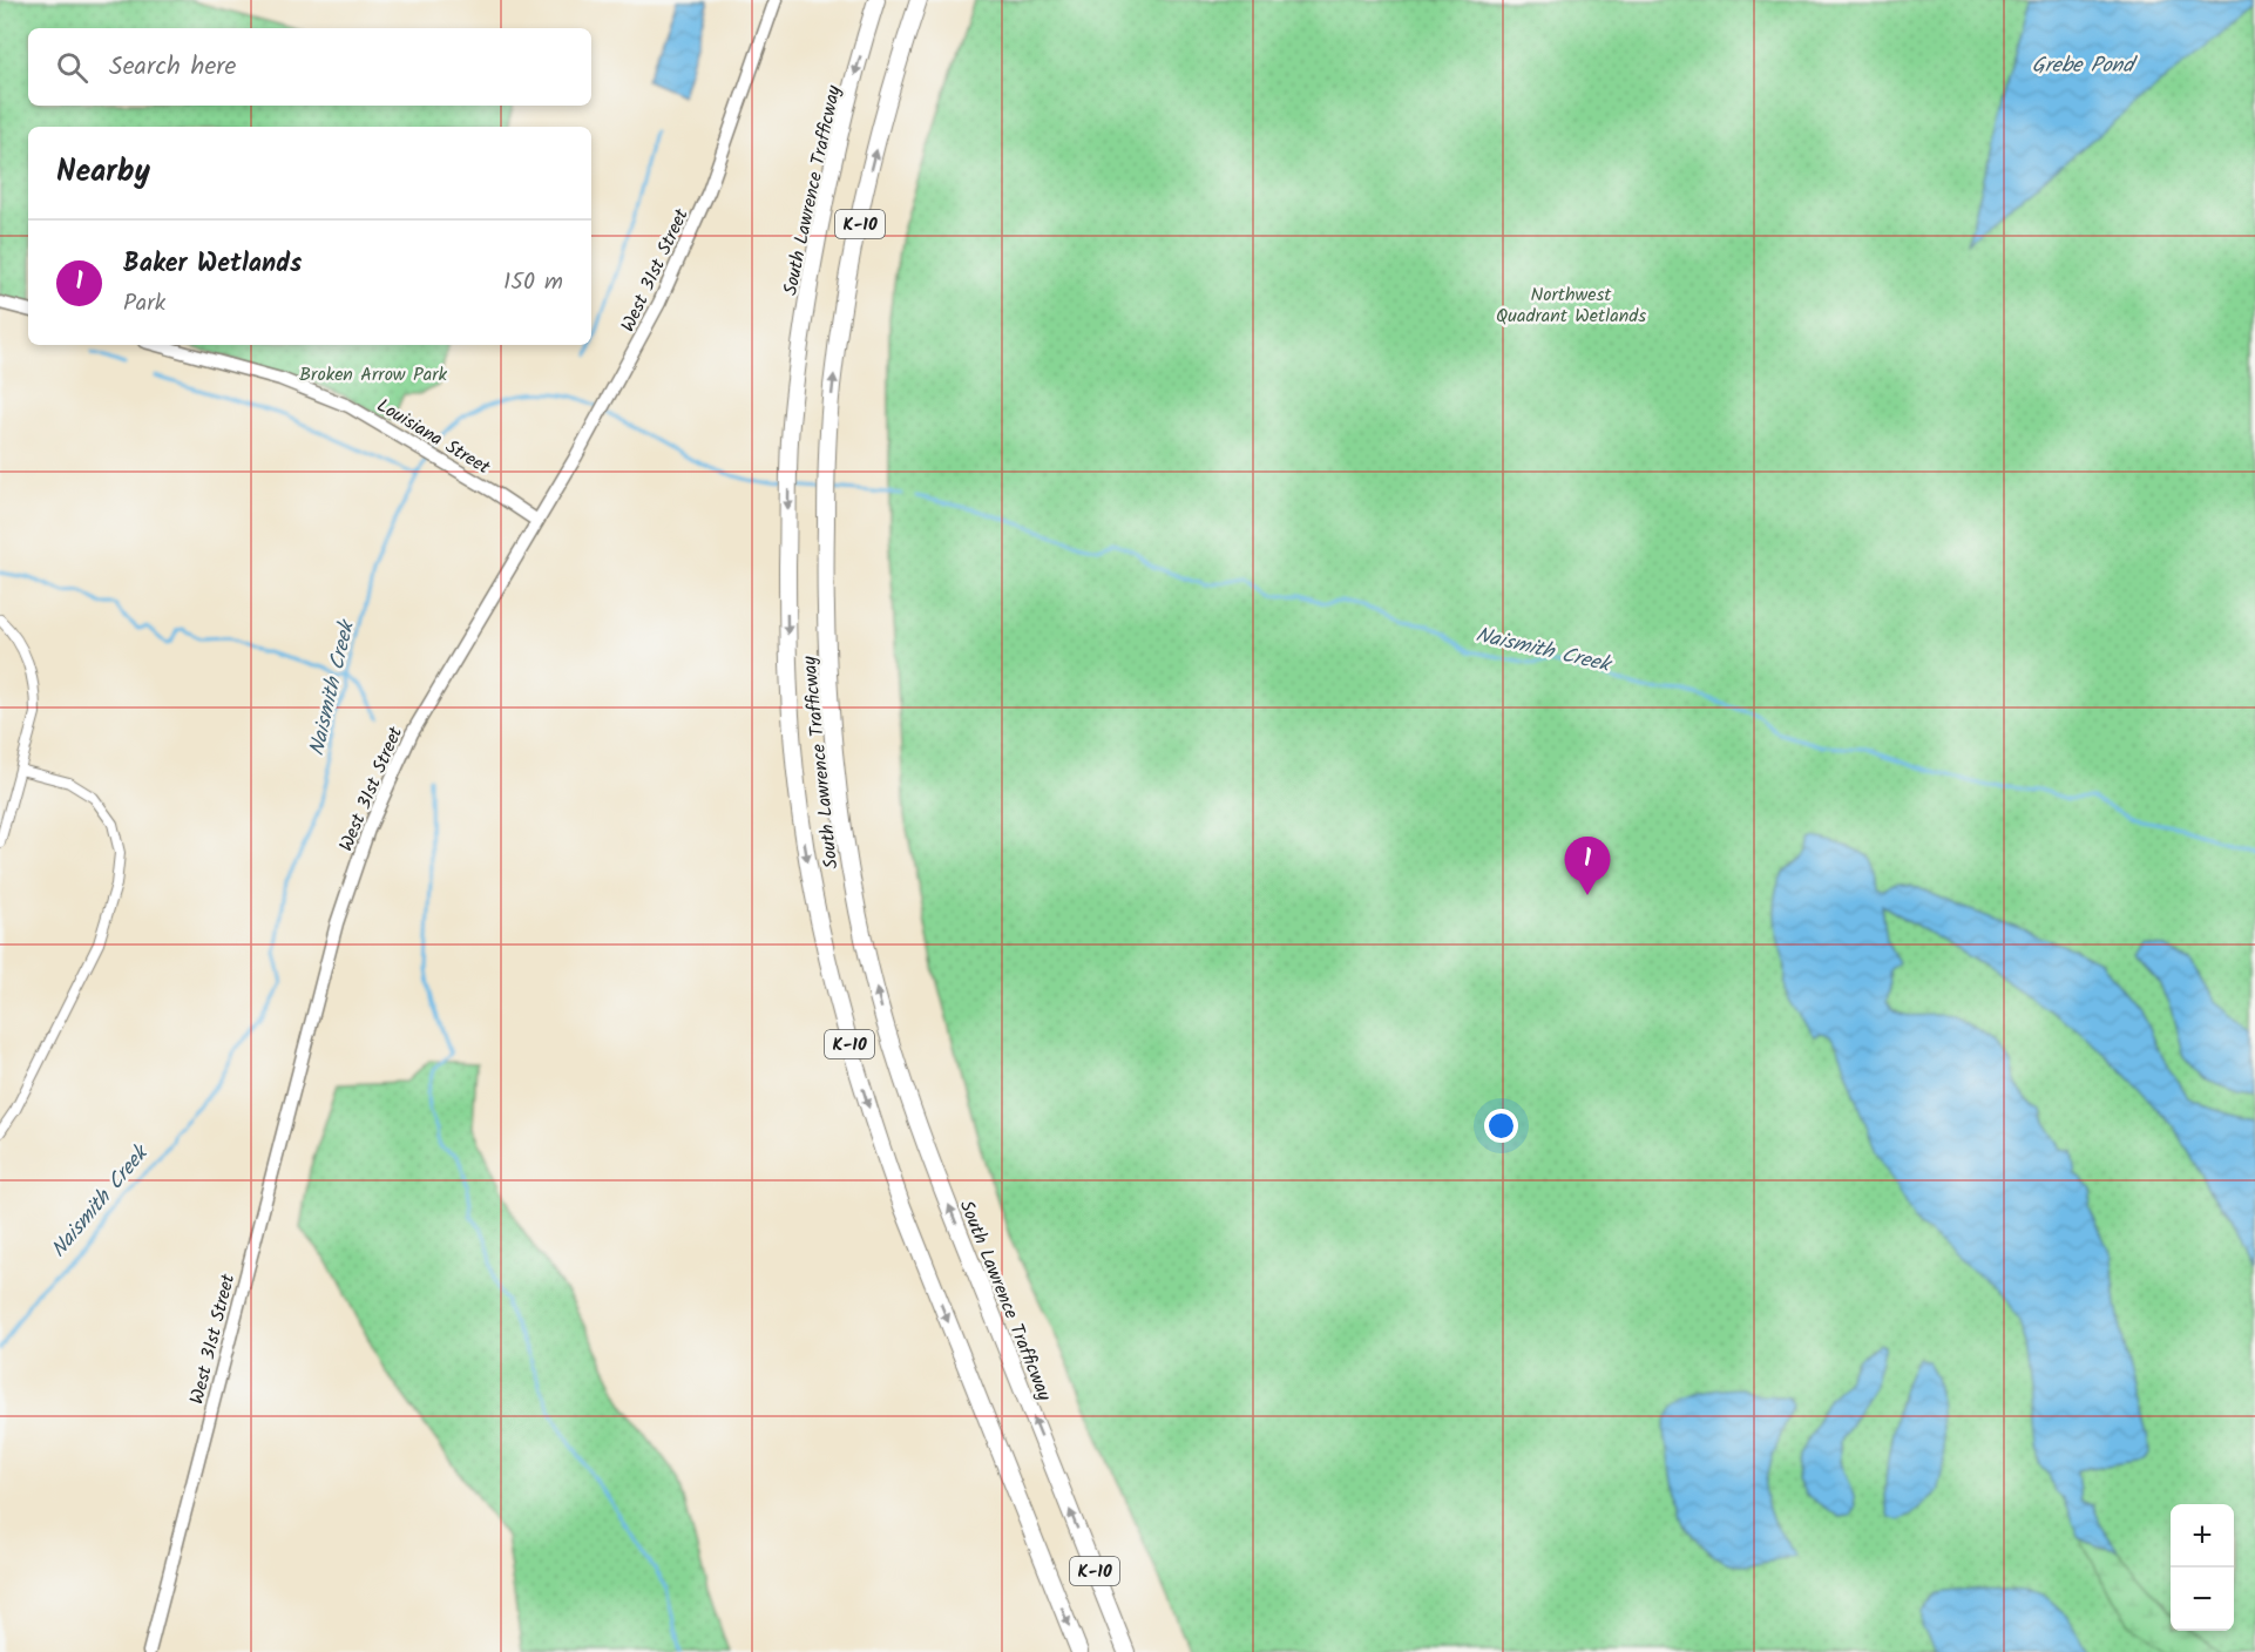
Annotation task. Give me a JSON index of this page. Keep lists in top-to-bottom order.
{
  "streets": {
    "highway": ["South Lawrence Trafficway", "K-10"],
    "main road": ["West 31st Street", "Louisiana Street"]
  },
  "crossings": [
    ["West 31st Street", "Louisiana Street"]
  ],
  "water": ["Grebe Pond", "Naismith Creek"],
  "parks": ["Northwest Quadrant Wetlands", "Broken Arrow Park"],
  "page": {
    "search": "Search here",
    "heading": "Nearby",
    "list": [
      {
        "mark": "1",
        "name": "Baker Wetlands",
        "note": "Park",
        "value": "150 m"
      }
    ],
    "pins": "1",
    "map_buttons": ["+", "−"]
  }
}
